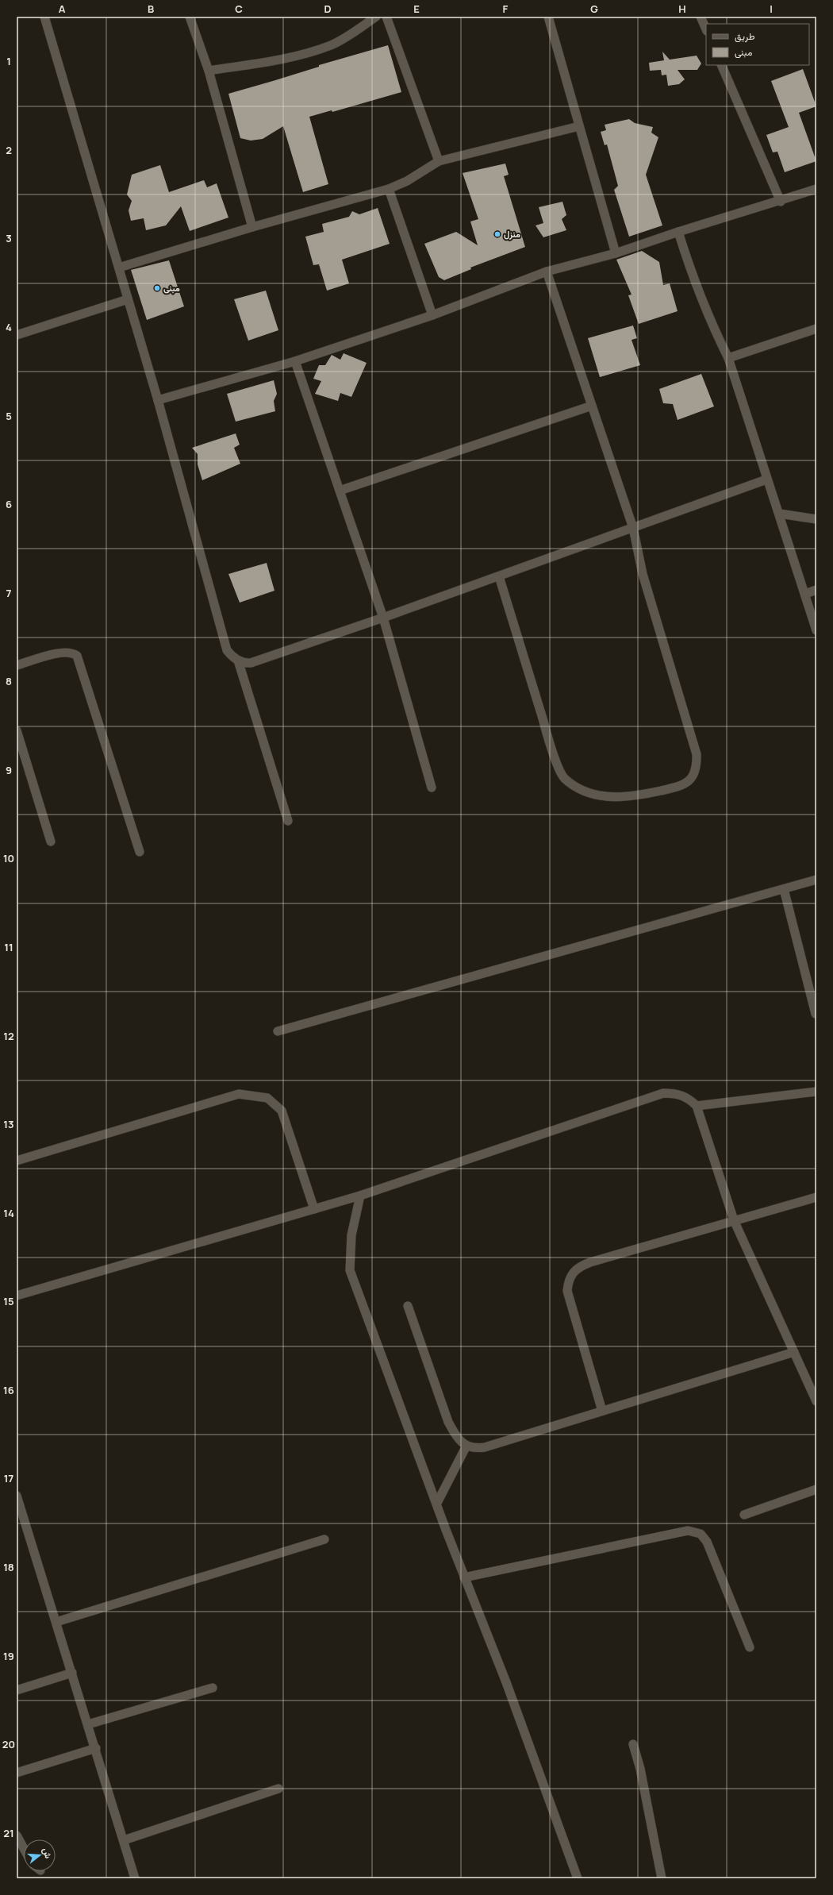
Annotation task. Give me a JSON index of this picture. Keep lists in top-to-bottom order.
{
  "places": ["منزل", "مبنى"],
  "legend": ["طريق", "مبنى"],
  "north": "right",
  "grid": {
    "columns": [
      "A",
      "B",
      "C",
      "D",
      "E",
      "F",
      "G",
      "H",
      "I"
    ],
    "rows": [
      "1",
      "2",
      "3",
      "4",
      "5",
      "6",
      "7",
      "8",
      "9",
      "10",
      "11",
      "12",
      "13",
      "14",
      "15",
      "16",
      "17",
      "18",
      "19",
      "20",
      "21"
    ]
  }
}
